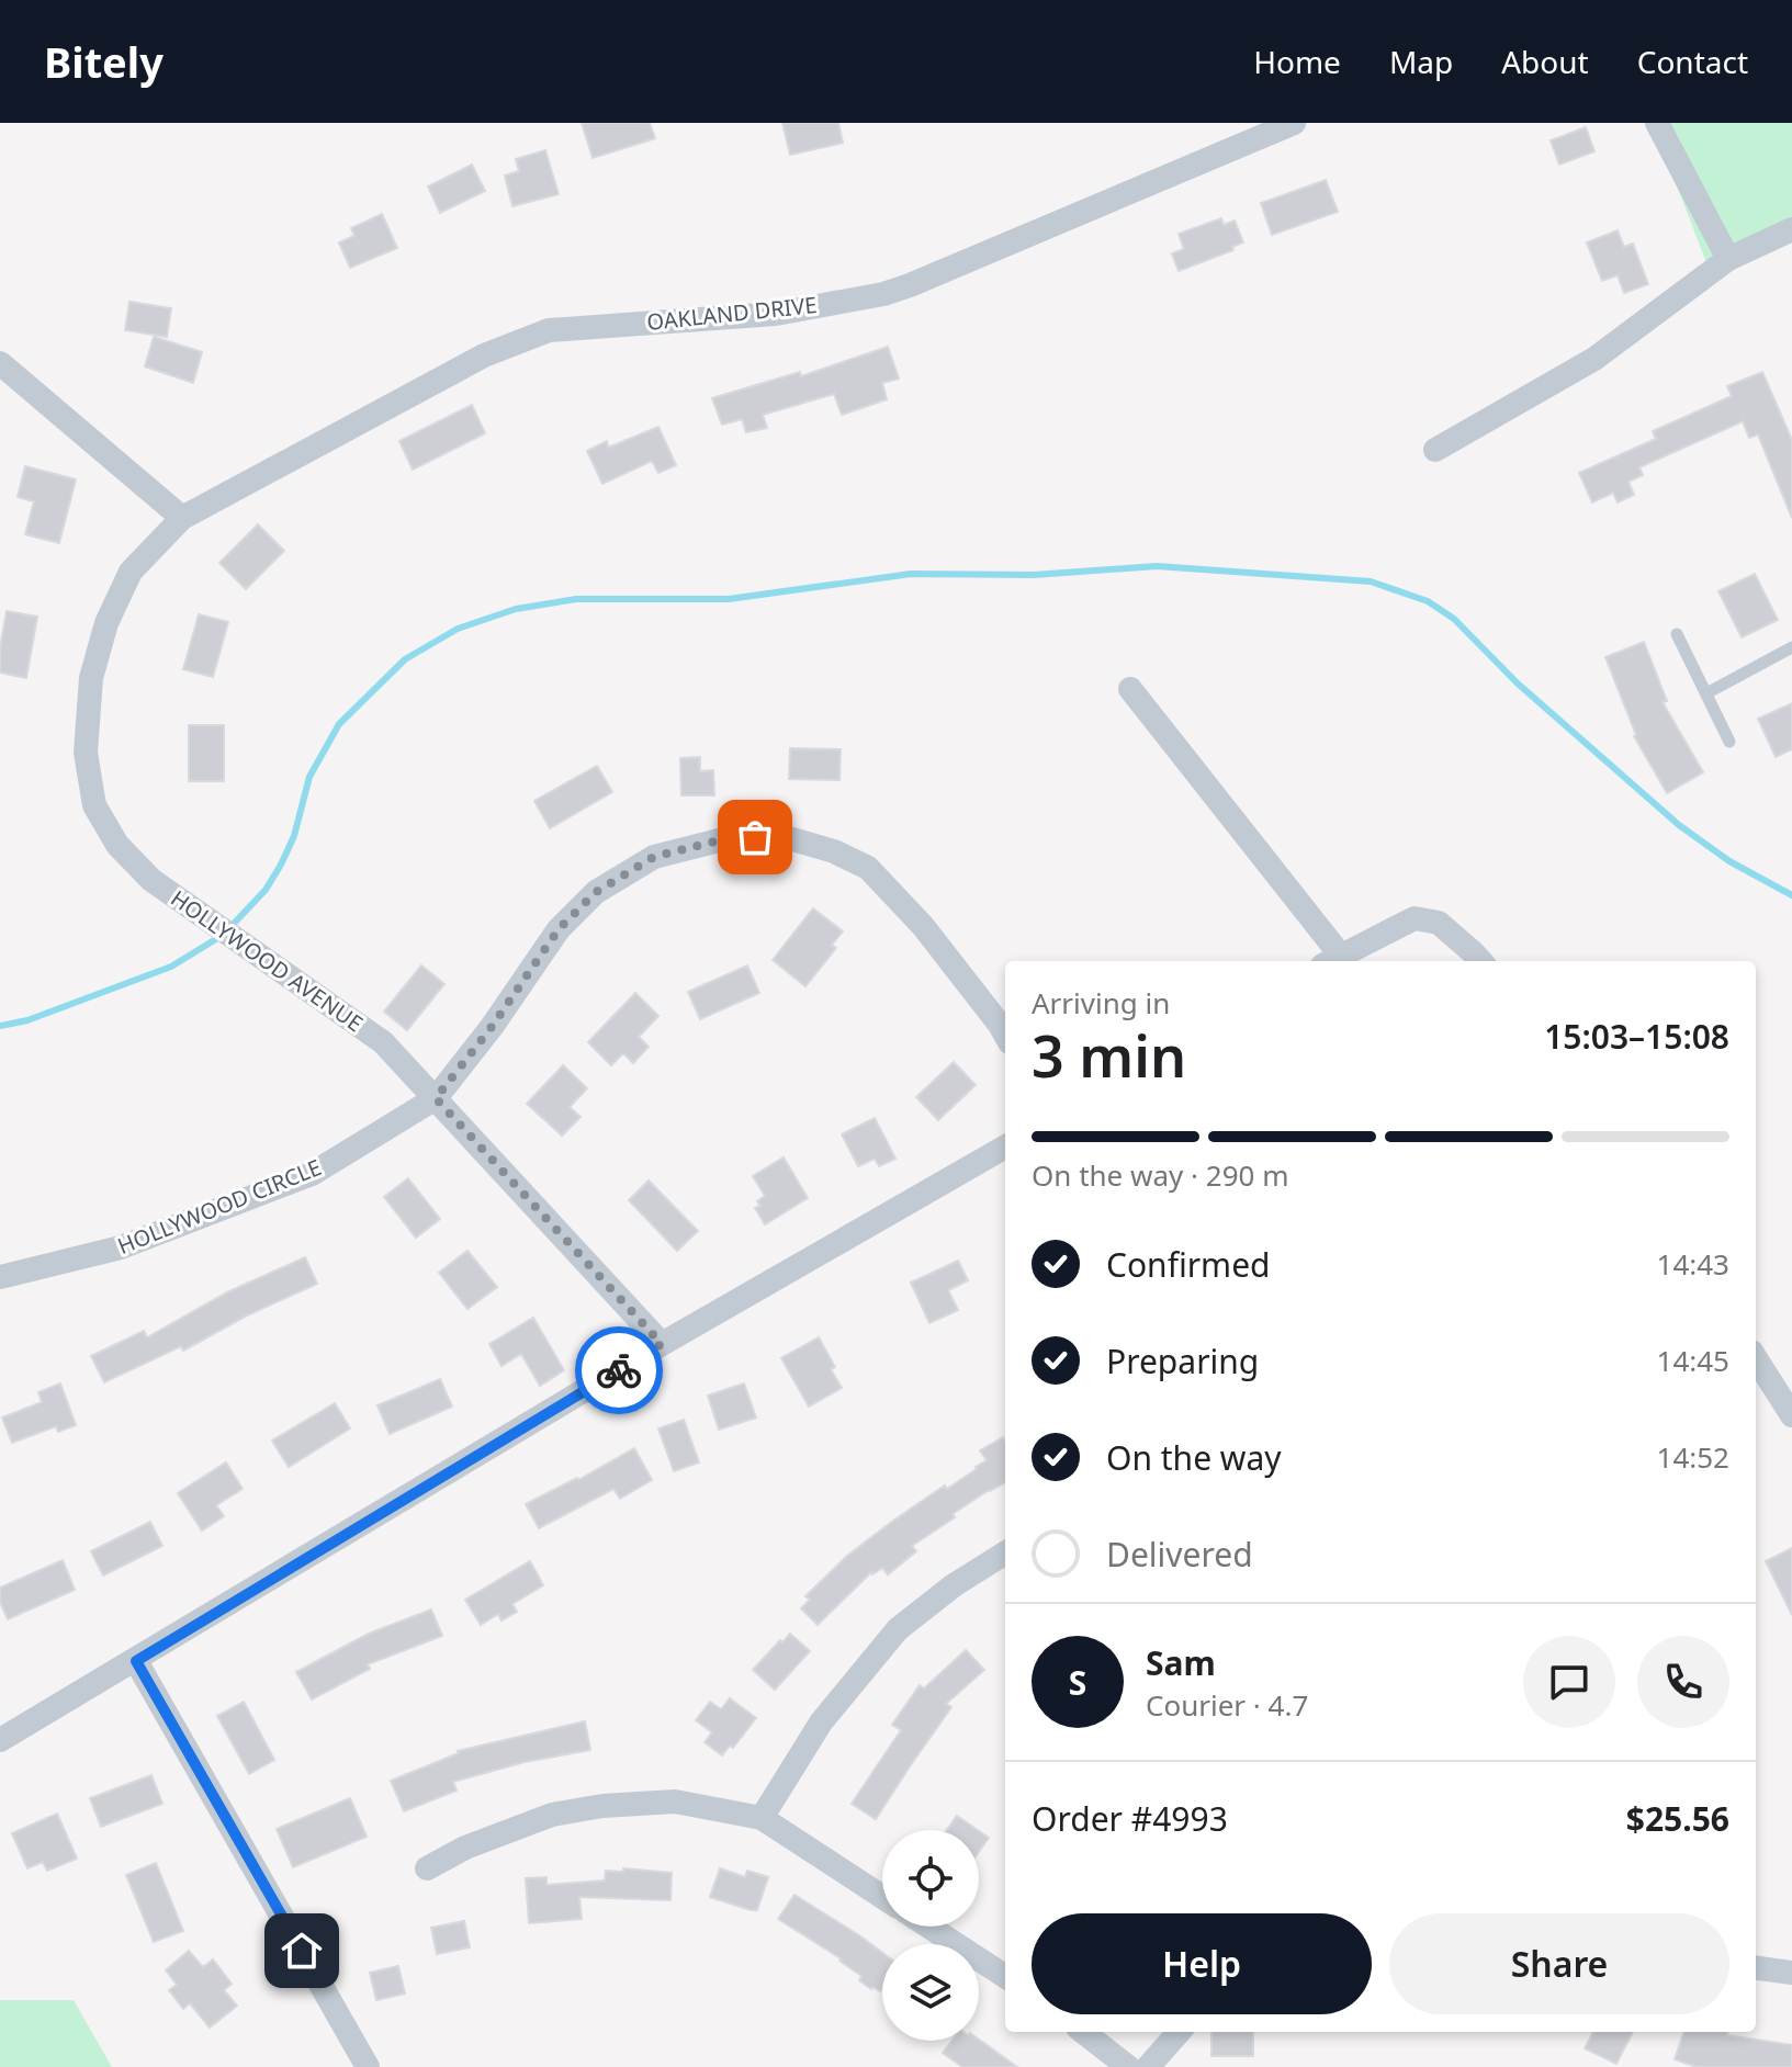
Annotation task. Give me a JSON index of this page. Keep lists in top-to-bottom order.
{
  "streets": {
    "street": ["OAKLAND DRIVE", "HOLLYWOOD AVENUE", "HOLLYWOOD CIRCLE"]
  },
  "crossings": [
    ["OAKLAND DRIVE", "HOLLYWOOD AVENUE"],
    ["HOLLYWOOD AVENUE", "HOLLYWOOD CIRCLE"]
  ],
  "page": {
    "header": "Bitely",
    "nav": [
      "Home",
      "Map",
      "About",
      "Contact"
    ],
    "heading": ["3 min", "Arriving in", "15:03–15:08"],
    "panel": [
      "Sam",
      "Courier · 4.7",
      "Order #4993",
      "$25.56"
    ],
    "bar": "On the way · 290 m",
    "list": [
      ["Confirmed", "14:43"],
      ["Preparing", "14:45"],
      ["On the way", "14:52"],
      "Delivered"
    ],
    "round": "S",
    "buttons": ["Help", "Share"]
  }
}
